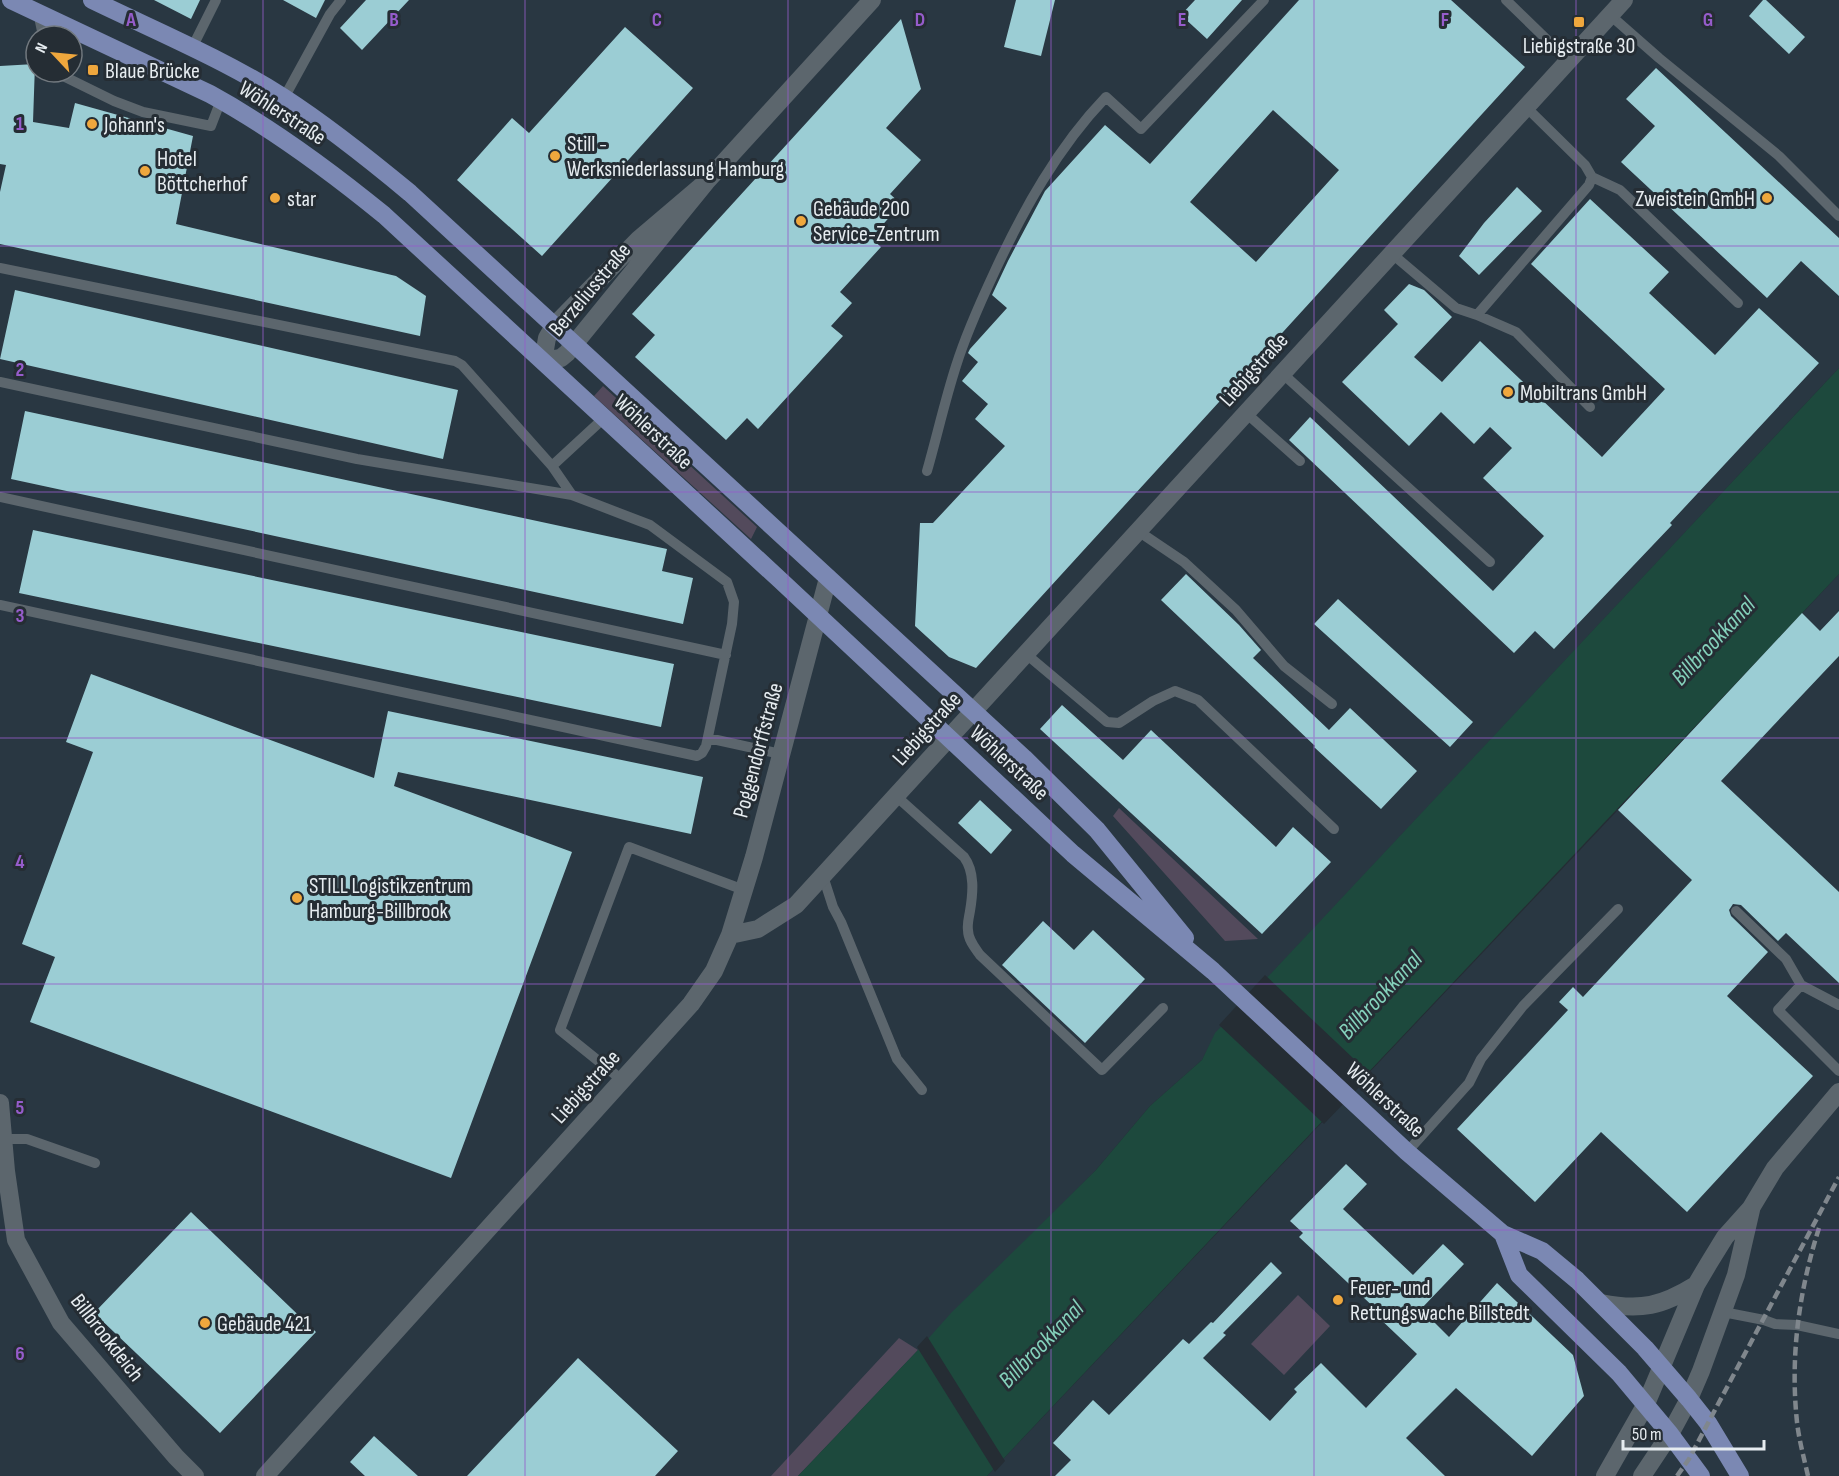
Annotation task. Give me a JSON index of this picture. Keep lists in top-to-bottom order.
{
  "streets": {
    "main road": ["Wöhlerstraße"],
    "street": [
      "Berzeliusstraße",
      "Liebigstraße",
      "Poggendorffstraße",
      "Billbrookdeich"
    ]
  },
  "crossings": [
    ["Wöhlerstraße", "Berzeliusstraße"],
    ["Wöhlerstraße", "Liebigstraße"],
    ["Wöhlerstraße", "Poggendorffstraße"],
    ["Liebigstraße", "Poggendorffstraße"]
  ],
  "water": ["Billbrookkanal"],
  "places": {
    "transit": ["Liebigstraße 30", "Blaue Brücke"],
    "other": [
      "Johann's",
      "Still - Werksniederlassung Hamburg",
      "Hotel Böttcherhof",
      "star",
      "Zweistein GmbH",
      "Gebäude 200 Service-Zentrum",
      "Mobiltrans GmbH",
      "STILL Logistikzentrum Hamburg-Billbrook",
      "Feuer- und Rettungswache Billstedt",
      "Gebäude 421"
    ]
  },
  "scale_bar": "50 m",
  "north": "top left",
  "grid": {
    "columns": [
      "A",
      "B",
      "C",
      "D",
      "E",
      "F",
      "G"
    ],
    "rows": [
      "1",
      "2",
      "3",
      "4",
      "5",
      "6"
    ]
  }
}
